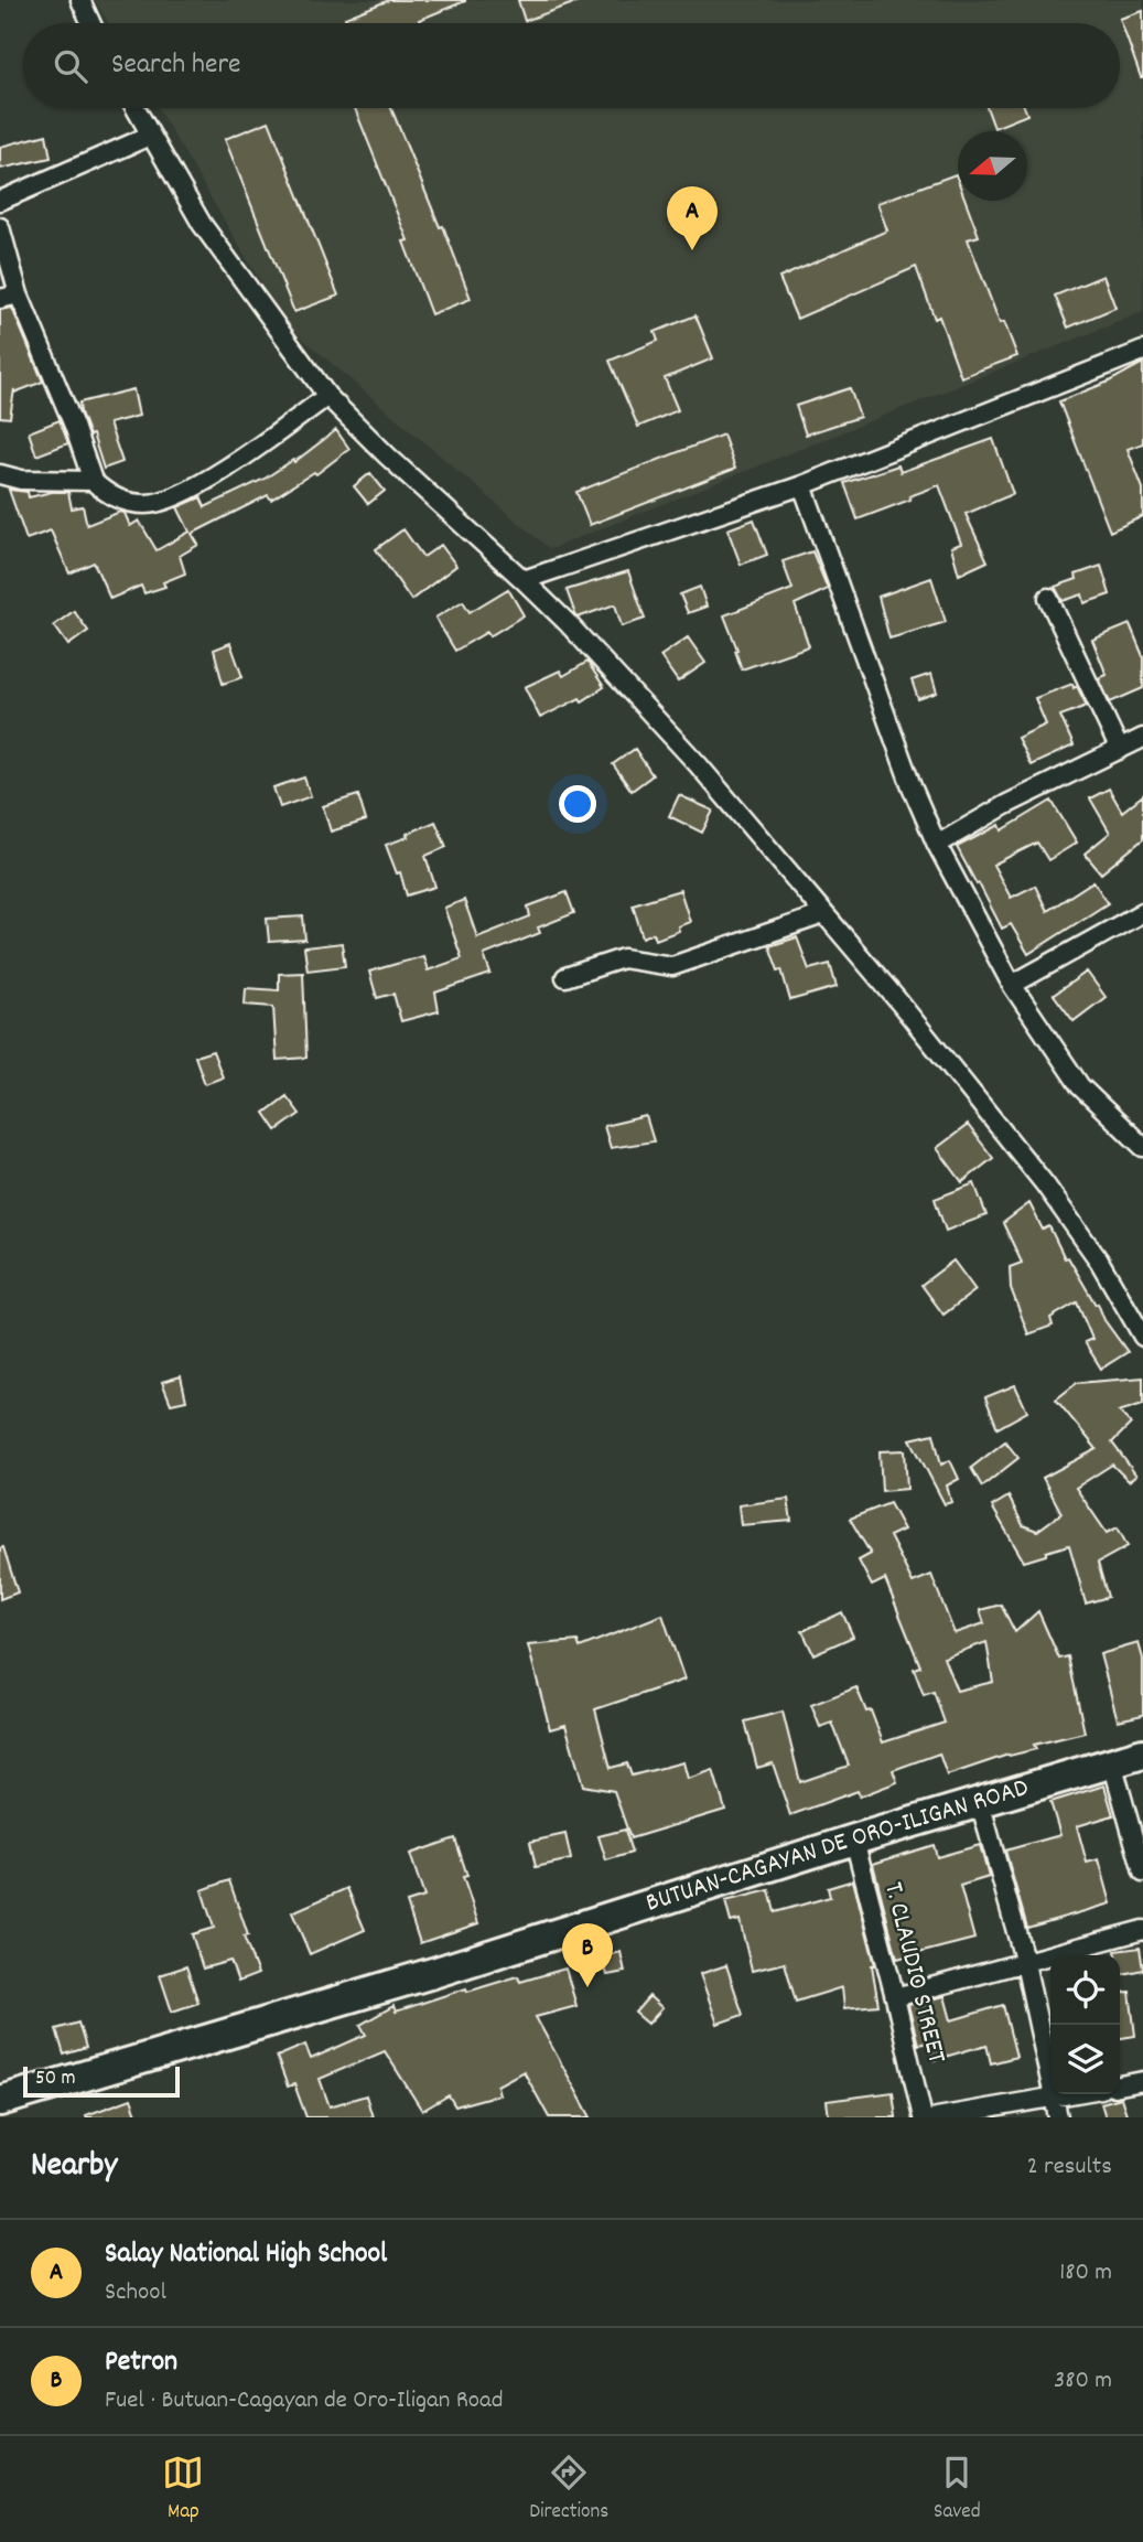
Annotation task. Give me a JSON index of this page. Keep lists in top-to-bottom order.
{
  "streets": {
    "highway": ["BUTUAN-CAGAYAN DE ORO-ILIGAN ROAD"],
    "street": ["T. CLAUDIO STREET"]
  },
  "crossings": [
    ["BUTUAN-CAGAYAN DE ORO-ILIGAN ROAD", "T. CLAUDIO STREET"]
  ],
  "scale_bar": "50 m",
  "north": "left",
  "page": {
    "search": "Search here",
    "pins": ["A", "B"],
    "scale": "50 m",
    "heading": ["Nearby", "2 results"],
    "list": [
      {
        "mark": "A",
        "name": "Salay National High School",
        "note": "School",
        "value": "180 m"
      },
      {
        "mark": "B",
        "name": "Petron",
        "note": "Fuel · Butuan-Cagayan de Oro-Iligan Road",
        "value": "380 m"
      }
    ],
    "nav": ["Map", "Directions", "Saved"]
  }
}
